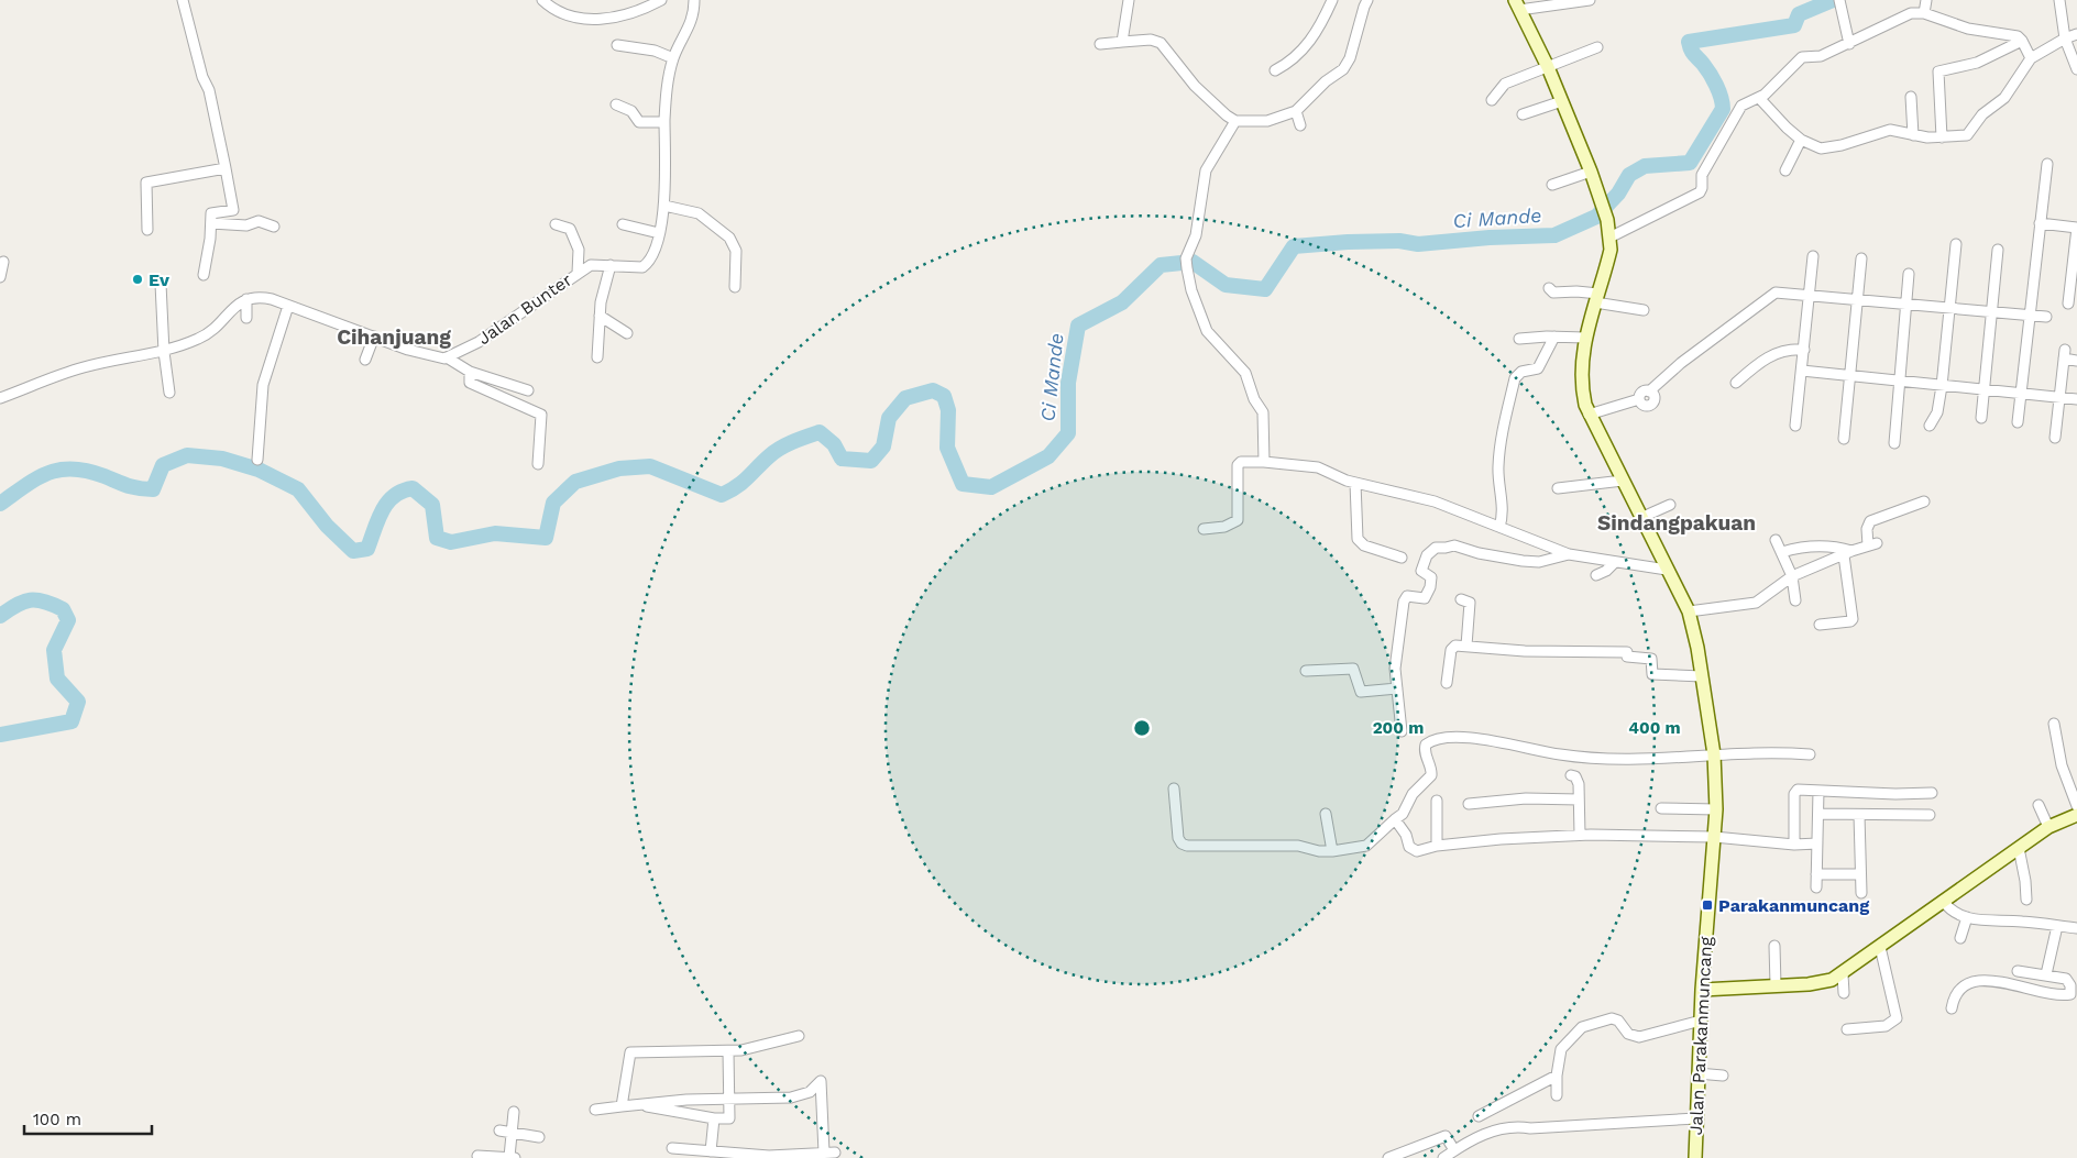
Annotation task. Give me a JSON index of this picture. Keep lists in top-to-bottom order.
{
  "streets": {
    "main road": ["Jalan Parakanmuncang"],
    "street": ["Jalan Bunter"]
  },
  "districts": ["Cihanjuang", "Sindangpakuan"],
  "water": ["Ci Mande"],
  "places": {
    "other": ["Ev"],
    "transit": ["Parakanmuncang"]
  },
  "scale_bar": "100 m",
  "rings": ["200 m", "400 m"]
}
